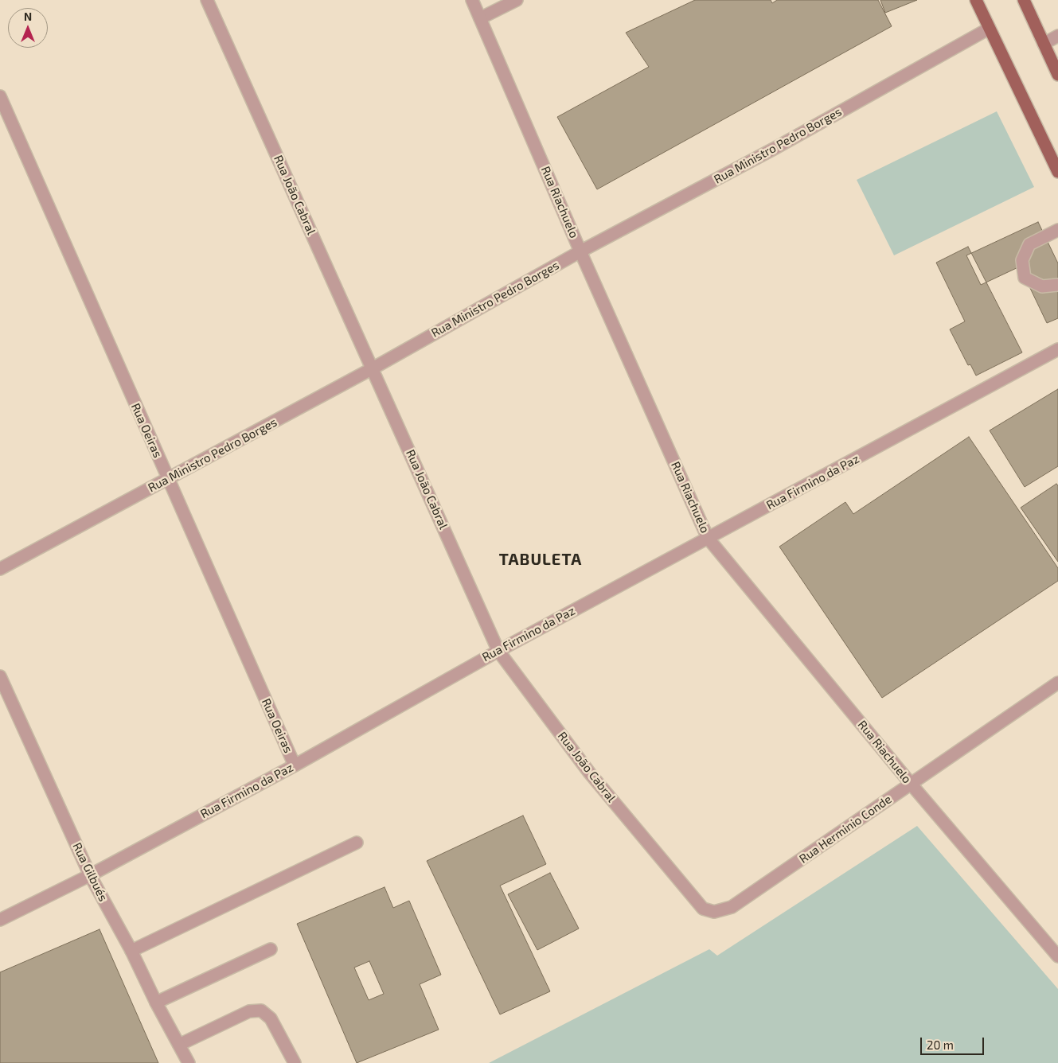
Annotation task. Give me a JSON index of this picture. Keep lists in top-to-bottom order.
{
  "streets": {
    "street": [
      "Rua Ministro Pedro Borges",
      "Rua João Cabral",
      "Rua Riachuelo",
      "Rua Oeiras",
      "Rua Firmino da Paz",
      "Rua Herminio Conde",
      "Rua Gilbués"
    ]
  },
  "crossings": [
    ["Rua Ministro Pedro Borges", "Rua João Cabral"],
    ["Rua Ministro Pedro Borges", "Rua Riachuelo"],
    ["Rua Ministro Pedro Borges", "Rua Oeiras"],
    ["Rua João Cabral", "Rua Firmino da Paz"],
    ["Rua João Cabral", "Rua Herminio Conde"],
    ["Rua Riachuelo", "Rua Firmino da Paz"],
    ["Rua Riachuelo", "Rua Herminio Conde"],
    ["Rua Oeiras", "Rua Firmino da Paz"],
    ["Rua Firmino da Paz", "Rua Gilbués"]
  ],
  "districts": ["TABULETA"],
  "scale_bar": "20 m",
  "north": "top"
}
